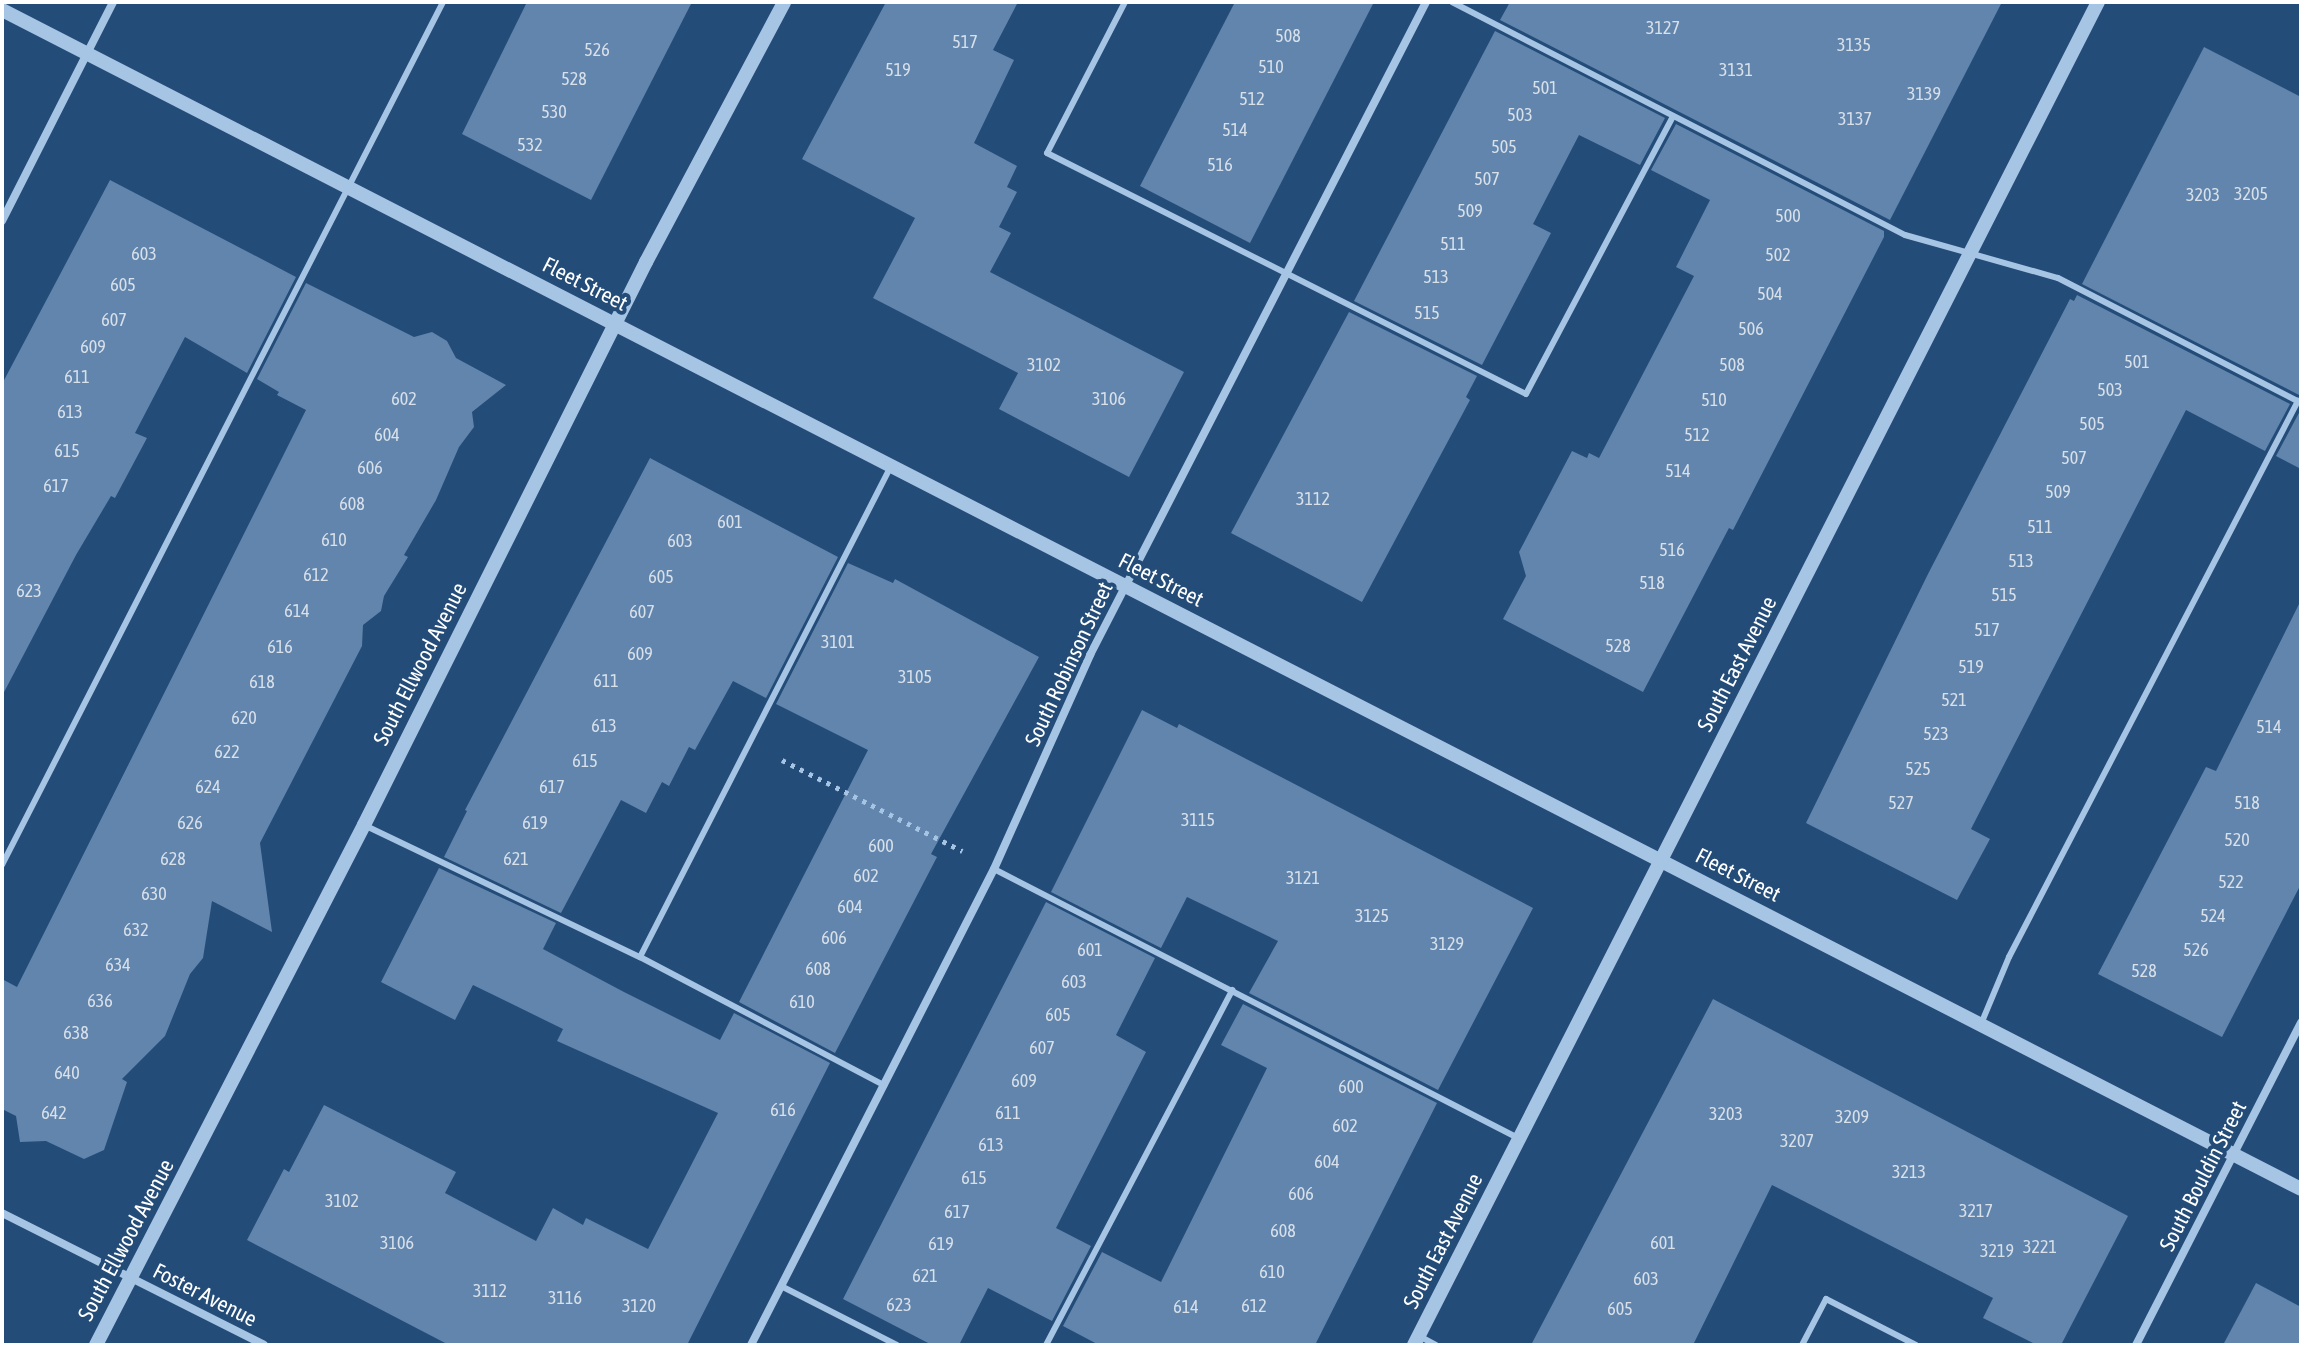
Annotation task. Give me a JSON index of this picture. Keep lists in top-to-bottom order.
{
  "streets": {
    "street": [
      "Fleet Street",
      "South Ellwood Avenue",
      "South Robinson Street",
      "South East Avenue",
      "South Bouldin Street",
      "Foster Avenue"
    ]
  },
  "crossings": [
    ["Fleet Street", "South Ellwood Avenue"],
    ["Fleet Street", "South Robinson Street"],
    ["Fleet Street", "South East Avenue"],
    ["Fleet Street", "South Bouldin Street"],
    ["South Ellwood Avenue", "Foster Avenue"]
  ],
  "house_numbers": [
    "3127",
    "508",
    "517",
    "3135",
    "526",
    "510",
    "519",
    "3131",
    "528",
    "501",
    "3139",
    "512",
    "530",
    "503",
    "3137",
    "514",
    "532",
    "505",
    "516",
    "507",
    "3205",
    "3203",
    "509",
    "500",
    "511",
    "603",
    "502",
    "513",
    "605",
    "504",
    "515",
    "607",
    "506",
    "609",
    "501",
    "3102",
    "508",
    "611",
    "503",
    "602",
    "3106",
    "510",
    "613",
    "505",
    "604",
    "512",
    "615",
    "507",
    "606",
    "514",
    "617",
    "509",
    "3112",
    "608",
    "601",
    "511",
    "610",
    "603",
    "516",
    "513",
    "612",
    "605",
    "518",
    "623",
    "515",
    "614",
    "607",
    "517",
    "3101",
    "528",
    "616",
    "609",
    "519",
    "3105",
    "611",
    "618",
    "521",
    "620",
    "613",
    "514",
    "523",
    "622",
    "615",
    "525",
    "624",
    "617",
    "527",
    "518",
    "3115",
    "626",
    "619",
    "520",
    "600",
    "628",
    "621",
    "602",
    "3121",
    "522",
    "630",
    "604",
    "3125",
    "524",
    "632",
    "606",
    "3129",
    "601",
    "526",
    "634",
    "608",
    "528",
    "603",
    "636",
    "610",
    "605",
    "638",
    "607",
    "640",
    "609",
    "600",
    "616",
    "642",
    "611",
    "3203",
    "3209",
    "602",
    "3207",
    "613",
    "604",
    "3213",
    "615",
    "606",
    "3102",
    "3217",
    "617",
    "608",
    "3106",
    "601",
    "619",
    "3221",
    "3219",
    "610",
    "621",
    "603",
    "3112",
    "3116",
    "623",
    "3120",
    "612",
    "614",
    "605"
  ]
}
